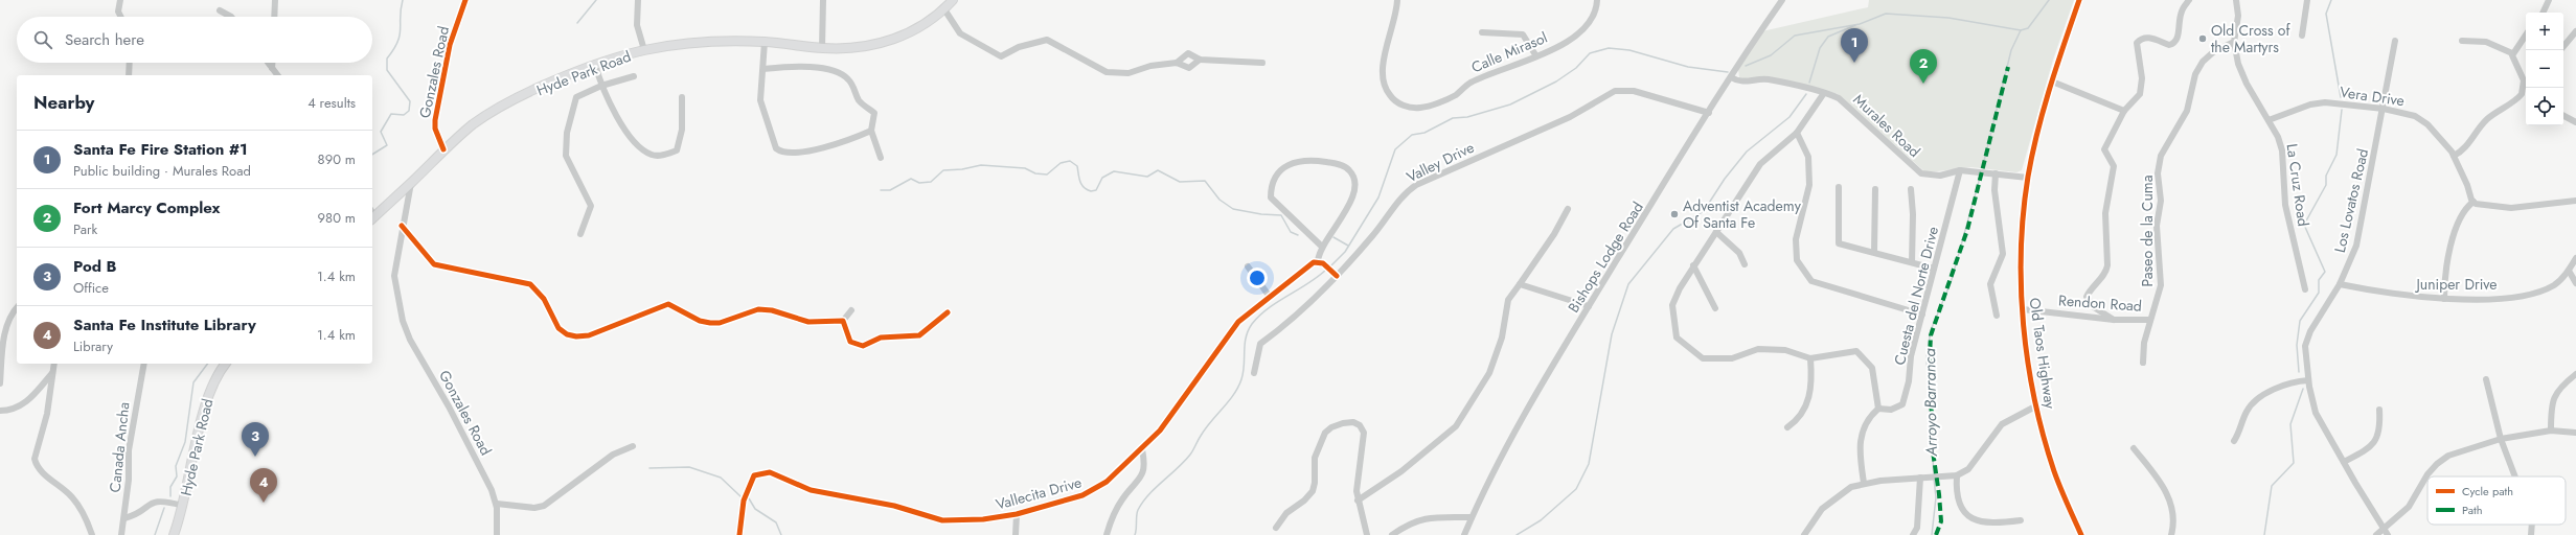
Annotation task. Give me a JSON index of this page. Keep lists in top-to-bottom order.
{
  "streets": {
    "main road": ["Hyde Park Road"],
    "street": [
      "Calle Mirasol",
      "Gonzales Road",
      "Vera Drive",
      "Murales Road",
      "Valley Drive",
      "La Cruz Road",
      "Los Lovatos Road",
      "Paseo de la Cuma",
      "Bishops Lodge Road",
      "Juniper Drive",
      "Cuesta del Norte Drive",
      "Rendon Road",
      "Old Taos Highway",
      "Canada Ancha",
      "Vallecita Drive"
    ]
  },
  "crossings": [
    ["Gonzales Road", "Hyde Park Road"],
    ["Vera Drive", "La Cruz Road"],
    ["Vera Drive", "Los Lovatos Road"],
    ["Murales Road", "Bishops Lodge Road"],
    ["Murales Road", "Cuesta del Norte Drive"],
    ["Murales Road", "Old Taos Highway"],
    ["Valley Drive", "Bishops Lodge Road"],
    ["La Cruz Road", "Paseo de la Cuma"],
    ["Los Lovatos Road", "Juniper Drive"],
    ["Paseo de la Cuma", "Rendon Road"],
    ["Rendon Road", "Old Taos Highway"]
  ],
  "water": ["Arroyo Barranca"],
  "places": ["Old Cross of the Martyrs", "Adventist Academy Of Santa Fe"],
  "legend": ["Cycle path", "Path"],
  "page": {
    "map_buttons": ["+", "−"],
    "search": "Search here",
    "pins": [
      "1",
      "2",
      "3",
      "4"
    ],
    "heading": ["Nearby", "4 results"],
    "list": [
      {
        "mark": "1",
        "name": "Santa Fe Fire Station #1",
        "note": "Public building · Murales Road",
        "value": "890 m"
      },
      {
        "mark": "2",
        "name": "Fort Marcy Complex",
        "note": "Park",
        "value": "980 m"
      },
      {
        "mark": "3",
        "name": "Pod B",
        "note": "Office",
        "value": "1.4 km"
      },
      {
        "mark": "4",
        "name": "Santa Fe Institute Library",
        "note": "Library",
        "value": "1.4 km"
      }
    ]
  }
}
